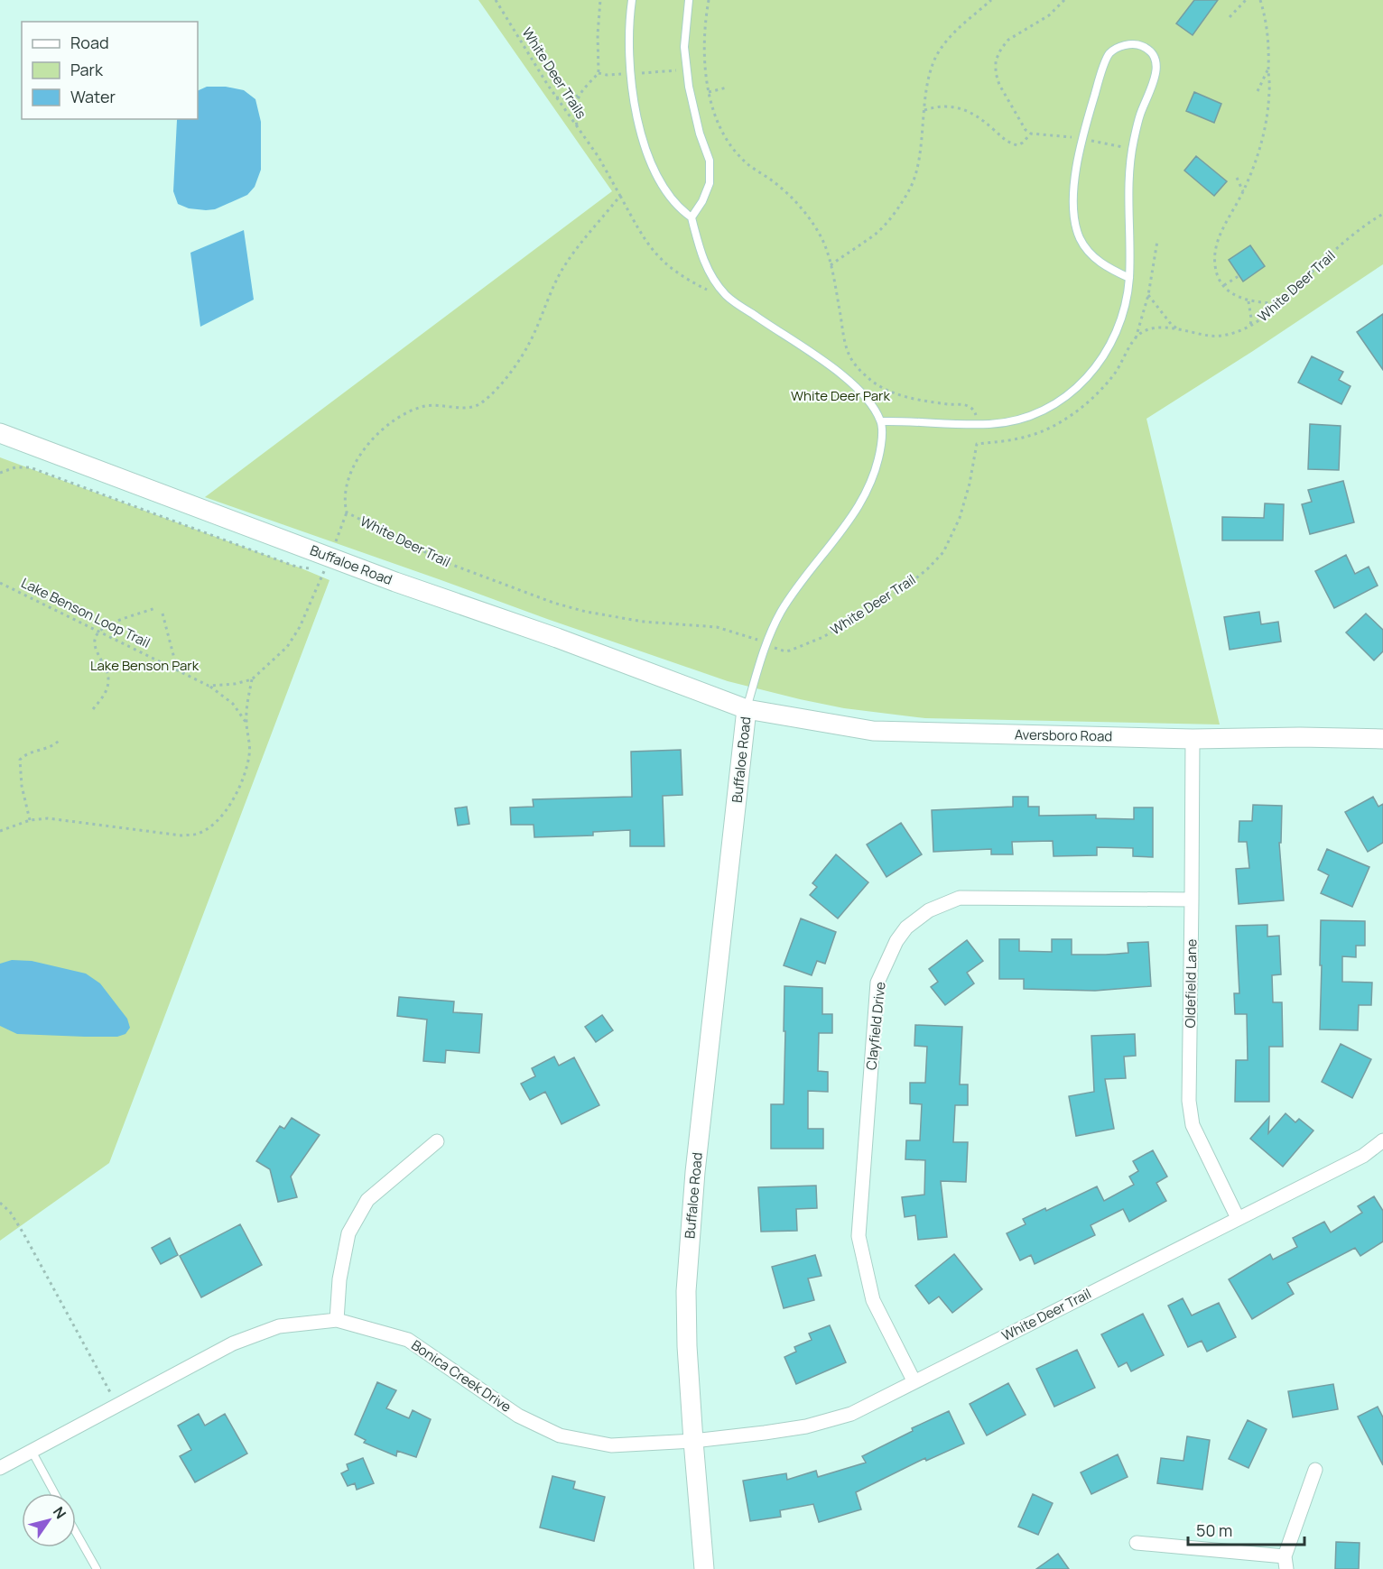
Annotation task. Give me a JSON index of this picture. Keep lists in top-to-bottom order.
{
  "streets": {
    "street": [
      "White Deer Trail",
      "Buffaloe Road",
      "Aversboro Road",
      "Oldefield Lane",
      "Clayfield Drive",
      "Bonica Creek Drive"
    ],
    "path": ["White Deer Trails", "Lake Benson Loop Trail"]
  },
  "crossings": [
    ["White Deer Trails", "White Deer Trail"],
    ["White Deer Trail", "Buffaloe Road"],
    ["White Deer Trail", "Oldefield Lane"],
    ["White Deer Trail", "Clayfield Drive"],
    ["White Deer Trail", "Bonica Creek Drive"],
    ["Buffaloe Road", "Aversboro Road"],
    ["Buffaloe Road", "Bonica Creek Drive"],
    ["Aversboro Road", "Oldefield Lane"],
    ["Oldefield Lane", "Clayfield Drive"]
  ],
  "parks": ["White Deer Park", "Lake Benson Park"],
  "legend": ["Road", "Park", "Water"],
  "scale_bar": "50 m",
  "north": "top right"
}
